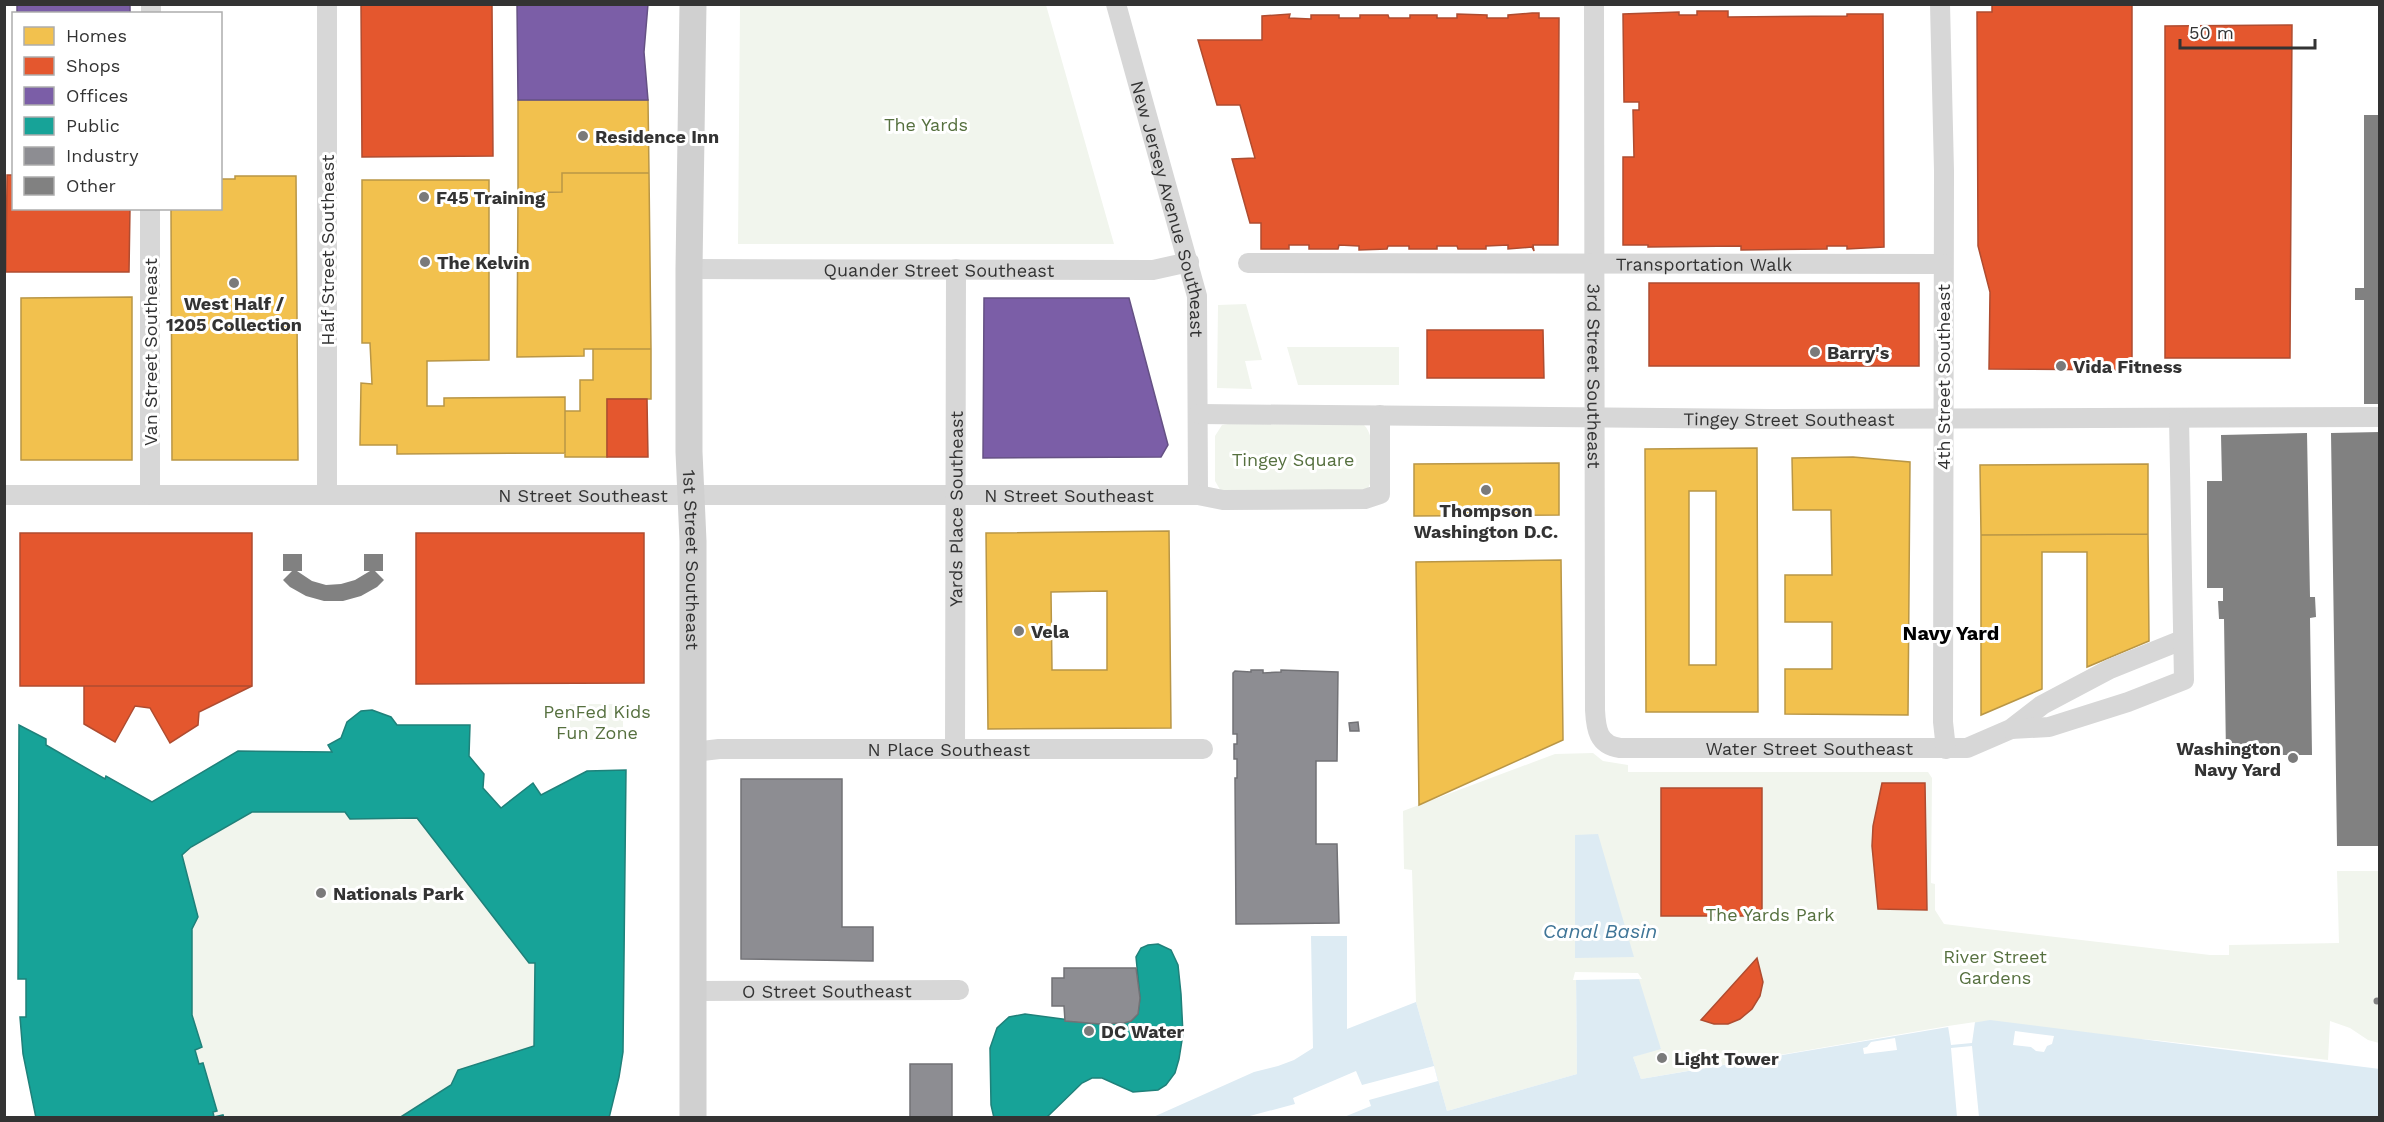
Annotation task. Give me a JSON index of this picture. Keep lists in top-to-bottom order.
{
  "streets": {
    "street": [
      "New Jersey Avenue Southeast",
      "Half Street Southeast",
      "Transportation Walk",
      "Quander Street Southeast",
      "Van Street Southeast",
      "3rd Street Southeast",
      "4th Street Southeast",
      "Tingey Street Southeast",
      "N Street Southeast",
      "Yards Place Southeast",
      "1st Street Southeast",
      "N Place Southeast",
      "Water Street Southeast",
      "O Street Southeast"
    ]
  },
  "crossings": [
    ["New Jersey Avenue Southeast", "Quander Street Southeast"],
    ["New Jersey Avenue Southeast", "Tingey Street Southeast"],
    ["New Jersey Avenue Southeast", "N Street Southeast"],
    ["Half Street Southeast", "N Street Southeast"],
    ["Transportation Walk", "3rd Street Southeast"],
    ["Transportation Walk", "4th Street Southeast"],
    ["Quander Street Southeast", "Yards Place Southeast"],
    ["Quander Street Southeast", "1st Street Southeast"],
    ["Van Street Southeast", "N Street Southeast"],
    ["3rd Street Southeast", "Tingey Street Southeast"],
    ["3rd Street Southeast", "Water Street Southeast"],
    ["4th Street Southeast", "Tingey Street Southeast"],
    ["4th Street Southeast", "Water Street Southeast"],
    ["Tingey Street Southeast", "N Street Southeast"],
    ["Tingey Street Southeast", "Water Street Southeast"],
    ["N Street Southeast", "Yards Place Southeast"],
    ["N Street Southeast", "1st Street Southeast"],
    ["Yards Place Southeast", "N Place Southeast"],
    ["1st Street Southeast", "N Place Southeast"],
    ["1st Street Southeast", "O Street Southeast"]
  ],
  "districts": ["Navy Yard"],
  "water": ["Canal Basin"],
  "parks": [
    "The Yards",
    "Tingey Square",
    "PenFed Kids Fun Zone",
    "The Yards Park",
    "River Street Gardens"
  ],
  "places": [
    "Residence Inn",
    "F45 Training",
    "The Kelvin",
    "West Half / 1205 Collection",
    "Barry's",
    "Vida Fitness",
    "Thompson Washington D.C.",
    "Vela",
    "Washington Navy Yard",
    "Nationals Park",
    "DC Water",
    "Light Tower"
  ],
  "legend": [
    "Homes",
    "Shops",
    "Offices",
    "Public",
    "Industry",
    "Other"
  ],
  "scale_bar": "50 m"
}
